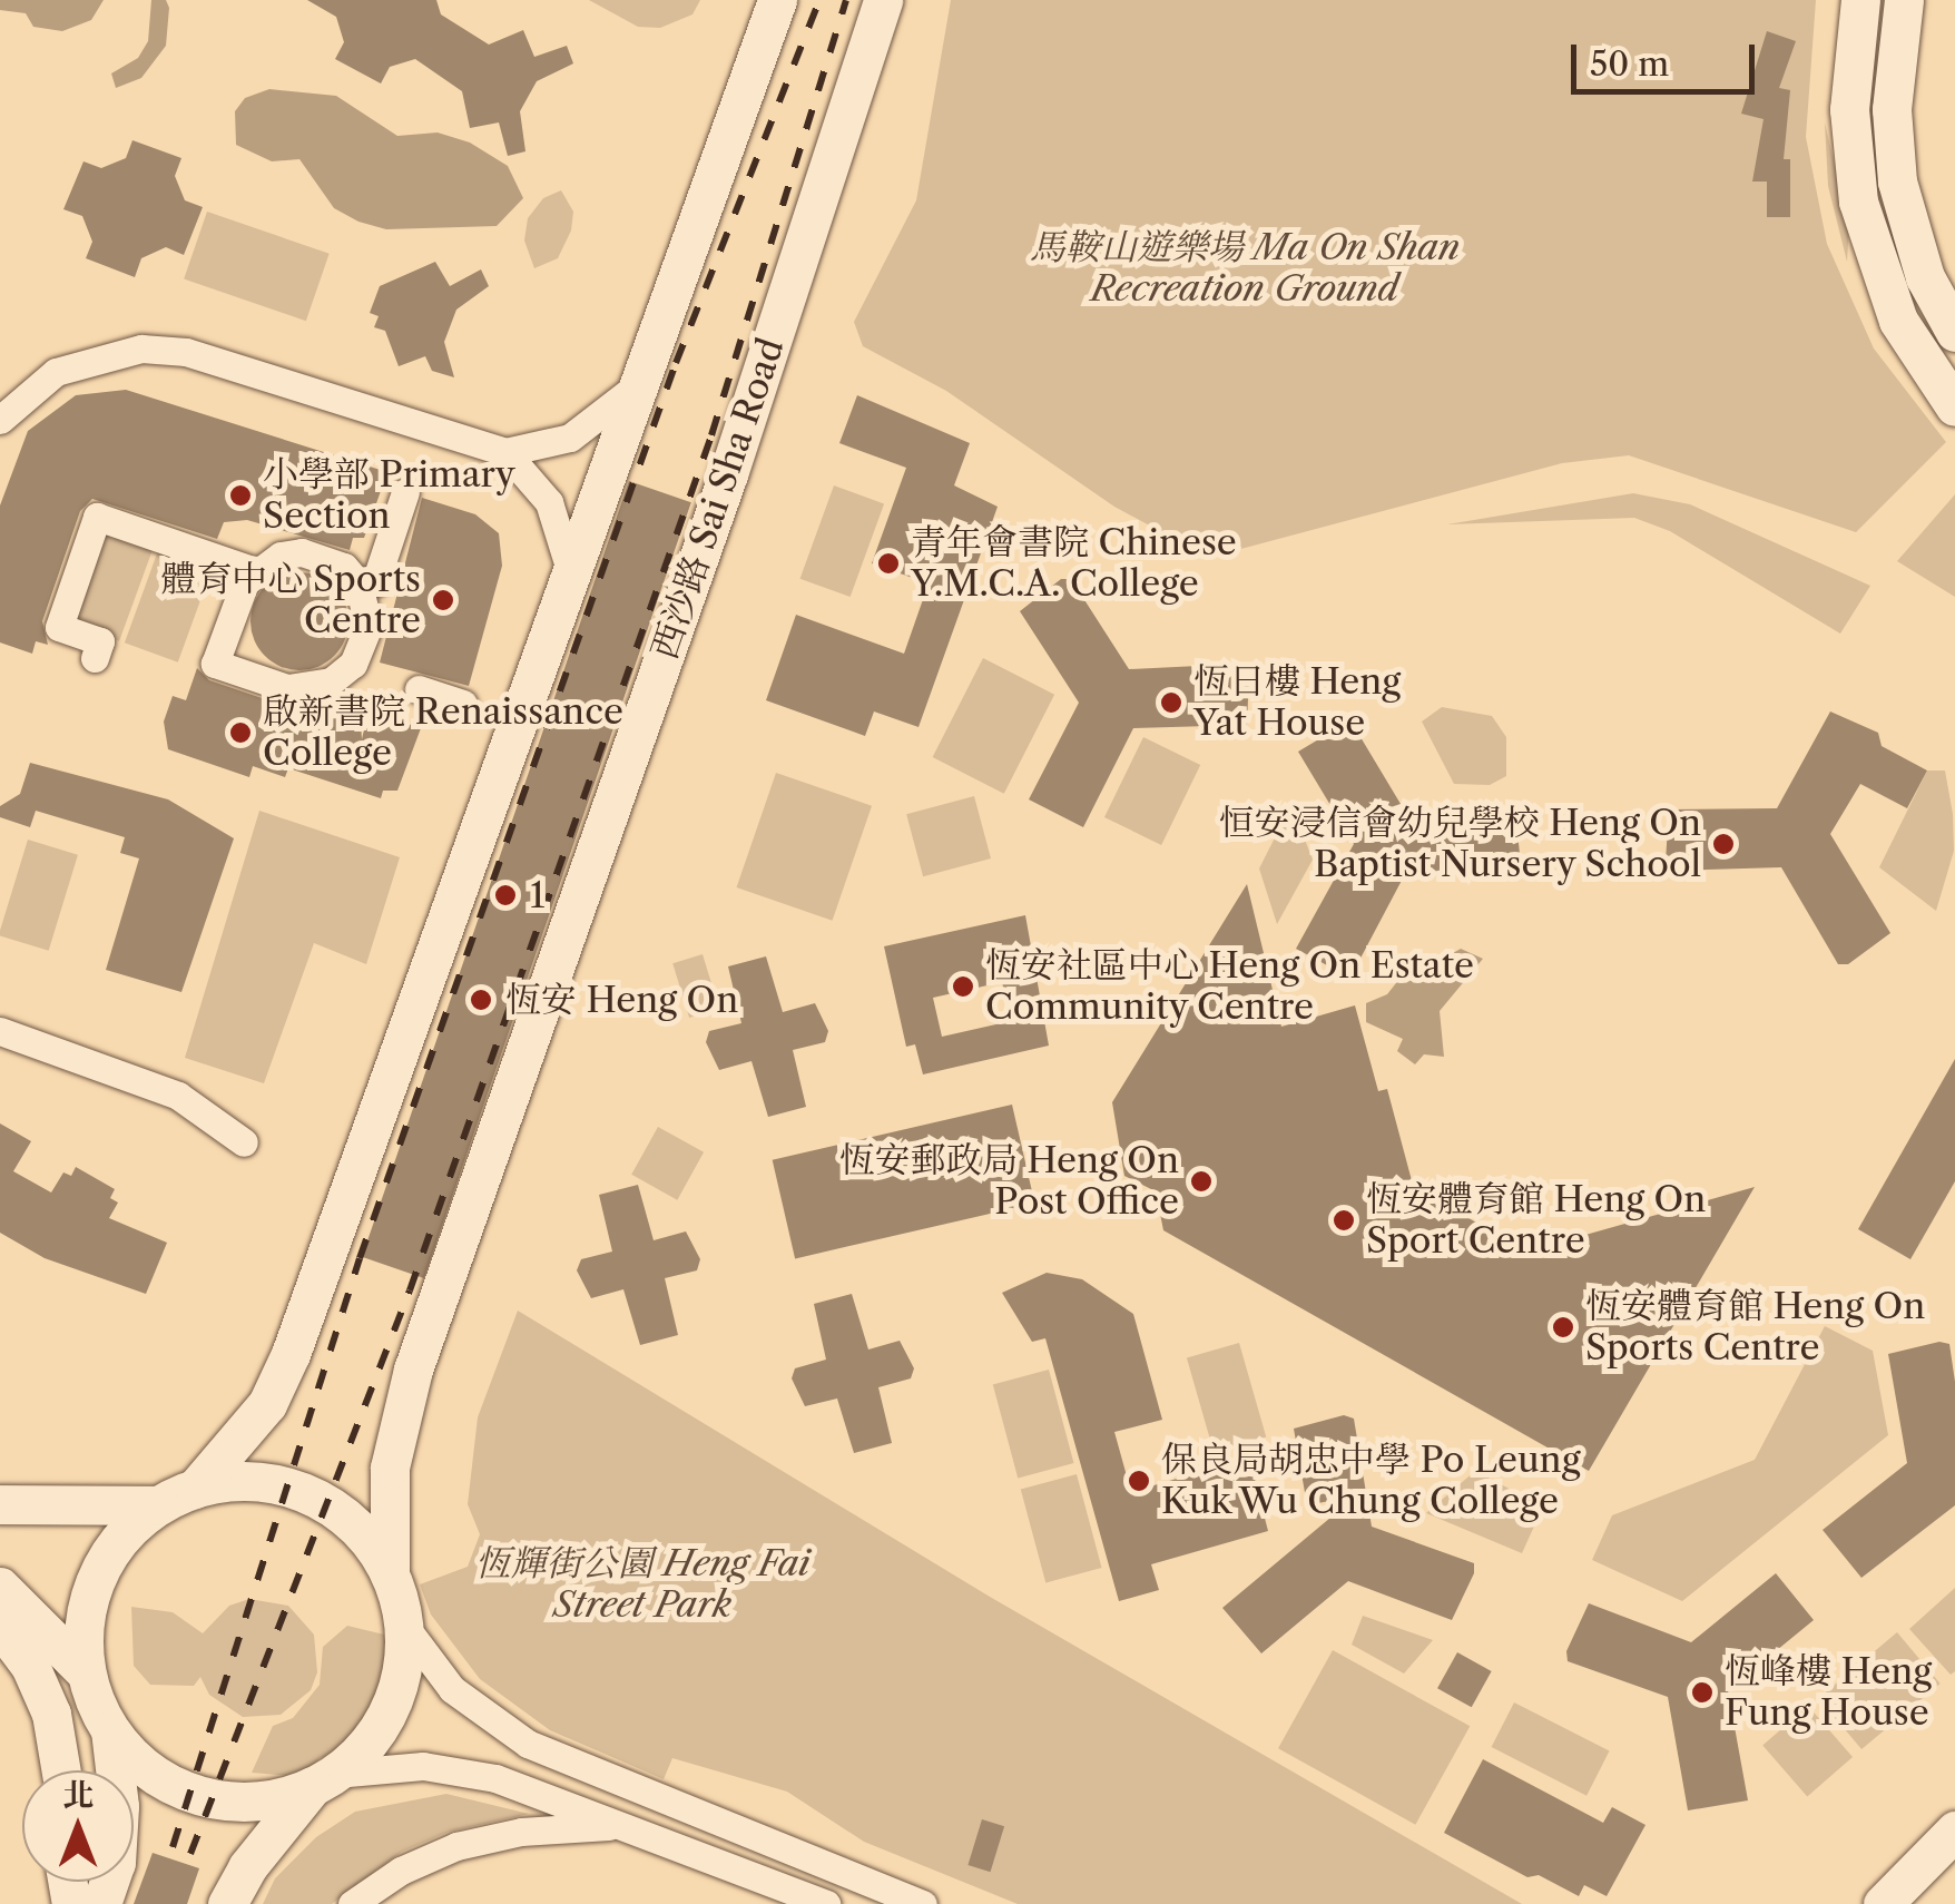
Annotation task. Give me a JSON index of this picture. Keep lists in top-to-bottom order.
{
  "streets": {
    "main road": ["西沙路 Sai Sha Road"]
  },
  "parks": ["馬鞍山遊樂場 Ma On Shan Recreation Ground", "恆輝街公園 Heng Fai Street Park"],
  "places": [
    "小學部 Primary Section",
    "青年會書院 Chinese Y.M.C.A. College",
    "體育中心 Sports Centre",
    "恆日樓 Heng Yat House",
    "啟新書院 Renaissance College",
    "恒安浸信會幼兒學校 Heng On Baptist Nursery School",
    "1",
    "恆安社區中心 Heng On Estate Community Centre",
    "恆安 Heng On",
    "恆安郵政局 Heng On Post Office",
    "恆安體育館 Heng On Sport Centre",
    "恆安體育館 Heng On Sports Centre",
    "保良局胡忠中學 Po Leung Kuk Wu Chung College",
    "恆峰樓 Heng Fung House"
  ],
  "scale_bar": "50 m",
  "north": "top"
}
